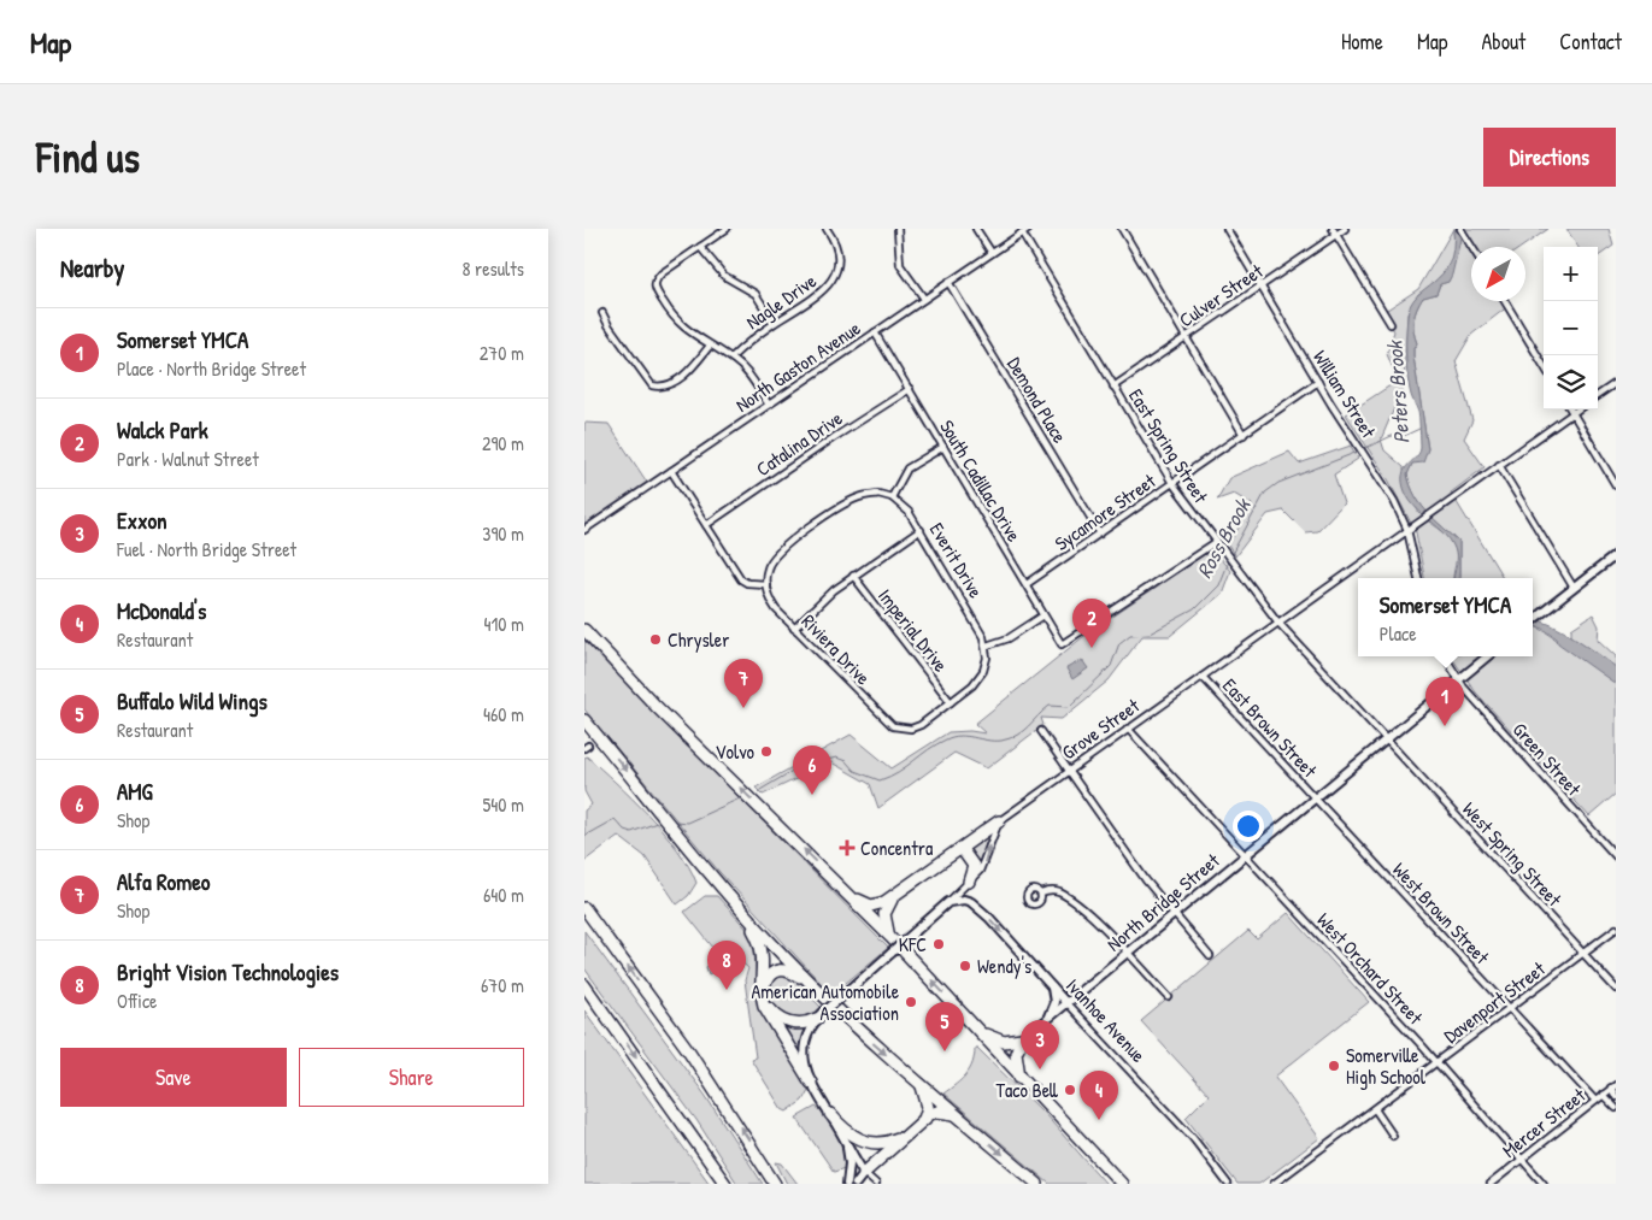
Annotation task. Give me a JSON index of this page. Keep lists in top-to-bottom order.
{
  "streets": {
    "street": [
      "Culver Street",
      "Nagle Drive",
      "North Gaston Avenue",
      "William Street",
      "Demond Place",
      "Catalina Drive",
      "East Spring Street",
      "South Cadillac Drive",
      "Sycamore Street",
      "Everit Drive",
      "Imperial Drive",
      "Riviera Drive",
      "East Brown Street",
      "Grove Street",
      "Green Street",
      "West Spring Street",
      "North Bridge Street",
      "West Brown Street",
      "West Orchard Street",
      "Davenport Street",
      "Ivanhoe Avenue",
      "Mercer Street"
    ]
  },
  "crossings": [
    ["Culver Street", "William Street"],
    ["Culver Street", "East Spring Street"],
    ["North Gaston Avenue", "Demond Place"],
    ["North Gaston Avenue", "East Spring Street"],
    ["North Gaston Avenue", "South Cadillac Drive"],
    ["William Street", "Sycamore Street"],
    ["William Street", "Grove Street"],
    ["Demond Place", "Sycamore Street"],
    ["Catalina Drive", "South Cadillac Drive"],
    ["East Spring Street", "South Cadillac Drive"],
    ["East Spring Street", "Sycamore Street"],
    ["East Spring Street", "Grove Street"],
    ["East Spring Street", "West Spring Street"],
    ["East Spring Street", "North Bridge Street"],
    ["South Cadillac Drive", "Sycamore Street"],
    ["Imperial Drive", "Riviera Drive"],
    ["East Brown Street", "Grove Street"],
    ["East Brown Street", "North Bridge Street"],
    ["East Brown Street", "West Brown Street"],
    ["Grove Street", "West Orchard Street"],
    ["Green Street", "North Bridge Street"],
    ["West Spring Street", "North Bridge Street"],
    ["West Spring Street", "Davenport Street"],
    ["North Bridge Street", "West Brown Street"],
    ["North Bridge Street", "West Orchard Street"],
    ["North Bridge Street", "Ivanhoe Avenue"],
    ["West Brown Street", "Davenport Street"],
    ["West Brown Street", "Mercer Street"],
    ["West Orchard Street", "Davenport Street"],
    ["West Orchard Street", "Mercer Street"]
  ],
  "water": ["Peters Brook", "Ross Brook"],
  "places": {
    "other": [
      "Chrysler",
      "Volvo",
      "KFC",
      "Wendy's",
      "American Automobile Association",
      "Somerville High School",
      "Taco Bell"
    ],
    "health": ["Concentra"]
  },
  "north": "bottom left",
  "page": {
    "header": "Map",
    "nav": [
      "Home",
      "Map",
      "About",
      "Contact"
    ],
    "buttons": [
      "Directions",
      ["Save", "Share"]
    ],
    "title": "Find us",
    "heading": ["Nearby", "8 results"],
    "map_buttons": ["+", "−"],
    "list": [
      {
        "mark": "1",
        "name": "Somerset YMCA",
        "note": "Place · North Bridge Street",
        "value": "270 m"
      },
      {
        "mark": "2",
        "name": "Walck Park",
        "note": "Park · Walnut Street",
        "value": "290 m"
      },
      {
        "mark": "3",
        "name": "Exxon",
        "note": "Fuel · North Bridge Street",
        "value": "390 m"
      },
      {
        "mark": "4",
        "name": "McDonald's",
        "note": "Restaurant",
        "value": "410 m"
      },
      {
        "mark": "5",
        "name": "Buffalo Wild Wings",
        "note": "Restaurant",
        "value": "460 m"
      },
      {
        "mark": "6",
        "name": "AMG",
        "note": "Shop",
        "value": "540 m"
      },
      {
        "mark": "7",
        "name": "Alfa Romeo",
        "note": "Shop",
        "value": "640 m"
      },
      {
        "mark": "8",
        "name": "Bright Vision Technologies",
        "note": "Office",
        "value": "670 m"
      }
    ],
    "popup": ["Somerset YMCA", "Place"],
    "pins": [
      "2",
      "7",
      "1",
      "6",
      "8",
      "5",
      "3",
      "4"
    ]
  }
}
